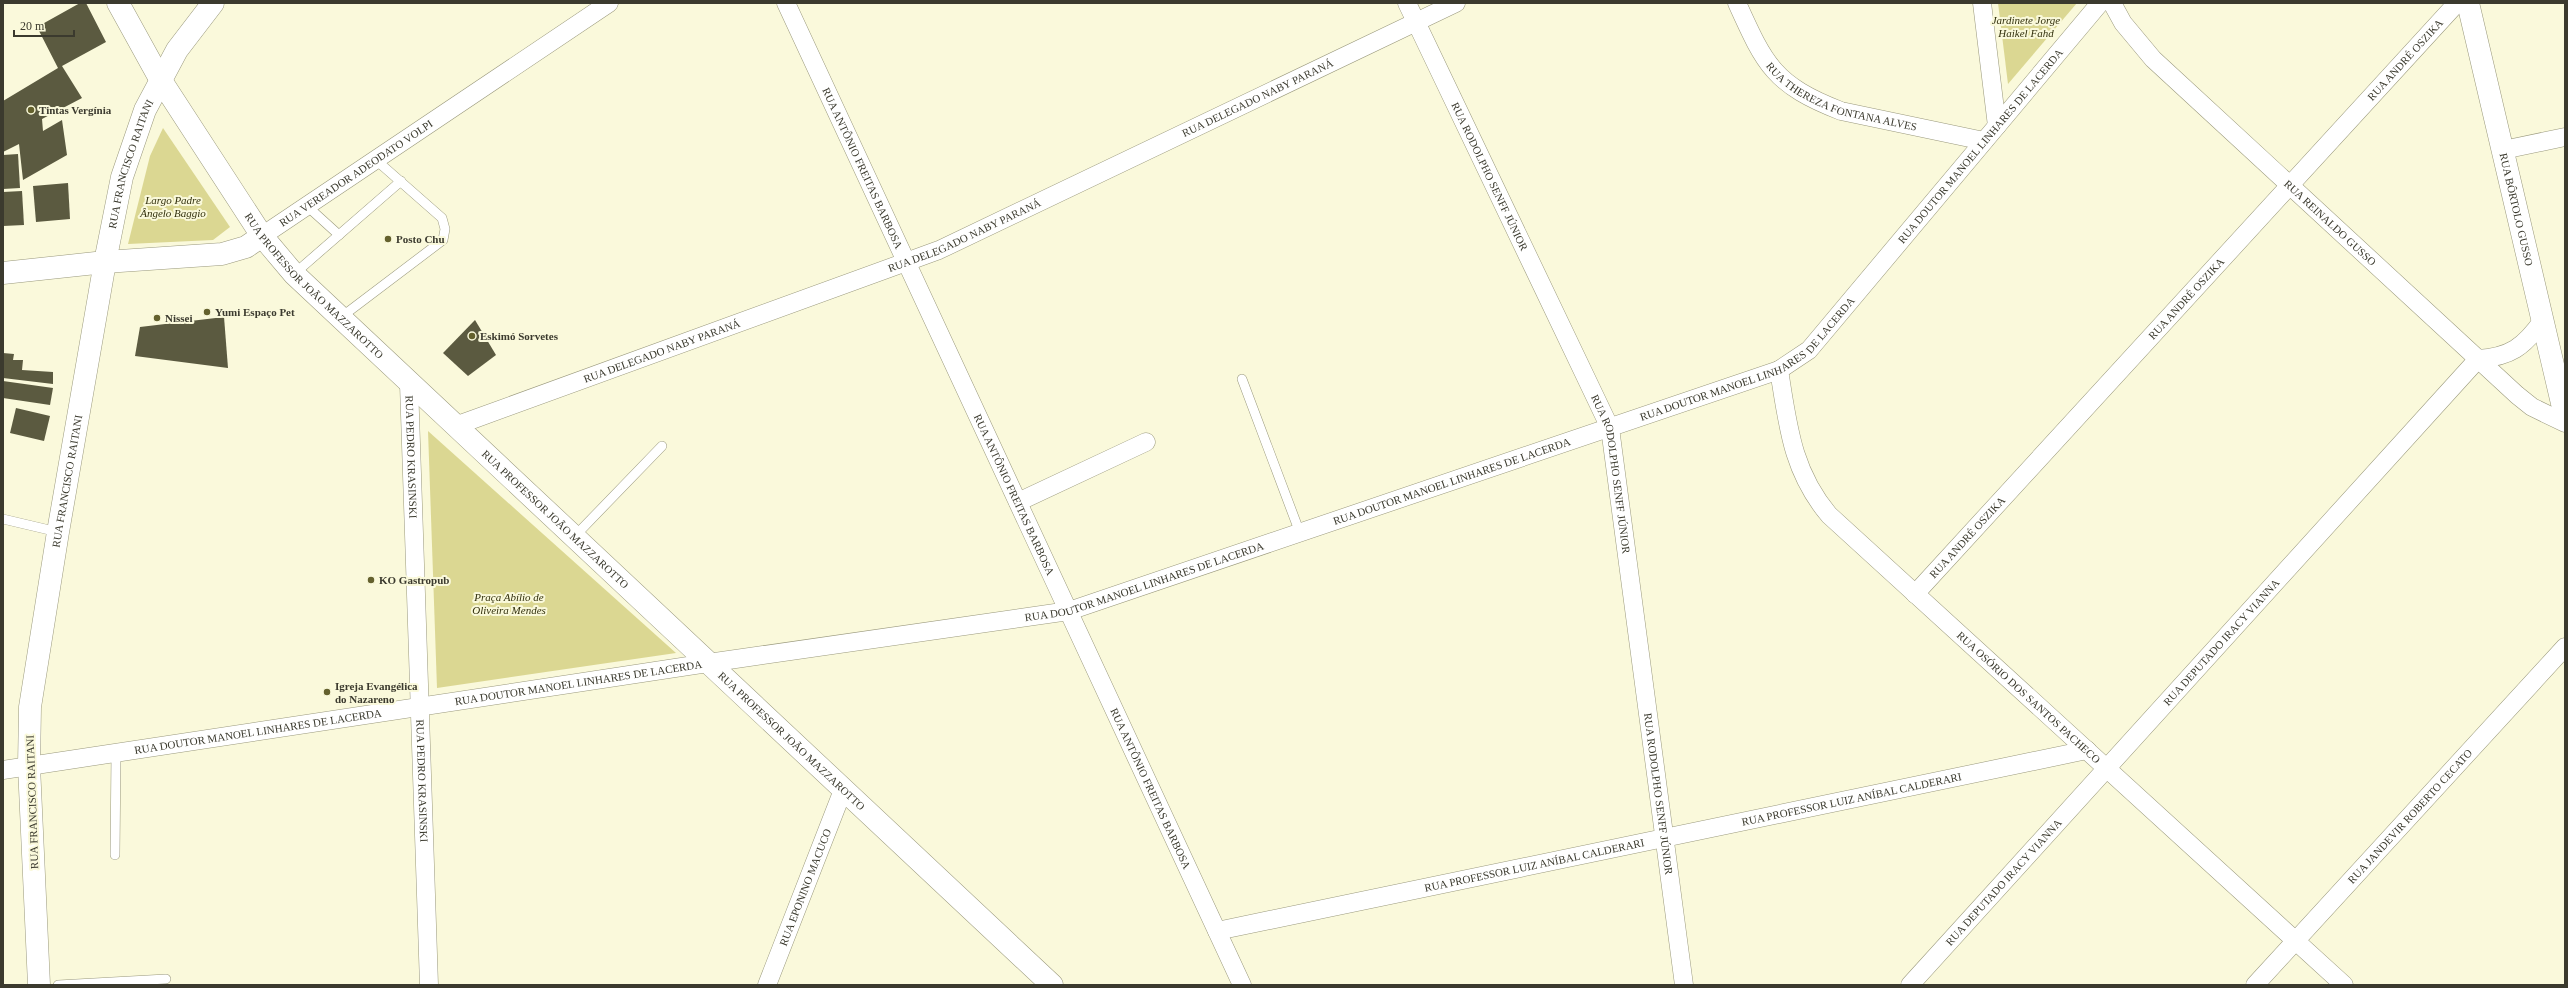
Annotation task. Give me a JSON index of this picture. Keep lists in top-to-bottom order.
{
  "streets": {
    "street": [
      "RUA ANDRÉ OSZIKA",
      "RUA THEREZA FONTANA ALVES",
      "RUA DELEGADO NABY PARANÁ",
      "RUA DOUTOR MANOEL LINHARES DE LACERDA",
      "RUA FRANCISCO RAITANI",
      "RUA ANTÔNIO FREITAS BARBOSA",
      "RUA VEREADOR ADEODATO VOLPI",
      "RUA RODOLPHO SENFF JÚNIOR",
      "RUA BÔRTOLO GUSSO",
      "RUA REINALDO GUSSO",
      "RUA PROFESSOR JOÃO MAZZAROTTO",
      "RUA PEDRO KRASINSKI",
      "RUA DEPUTADO IRACY VIANNA",
      "RUA OSÓRIO DOS SANTOS PACHECO",
      "RUA PROFESSOR LUIZ ANÍBAL CALDERARI",
      "RUA JANDEVIR ROBERTO CECATO",
      "RUA EPONINO MACUCO"
    ]
  },
  "crossings": [
    ["RUA ANDRÉ OSZIKA", "RUA REINALDO GUSSO"],
    ["RUA ANDRÉ OSZIKA", "RUA OSÓRIO DOS SANTOS PACHECO"],
    ["RUA THEREZA FONTANA ALVES", "RUA DOUTOR MANOEL LINHARES DE LACERDA"],
    ["RUA DELEGADO NABY PARANÁ", "RUA ANTÔNIO FREITAS BARBOSA"],
    ["RUA DELEGADO NABY PARANÁ", "RUA RODOLPHO SENFF JÚNIOR"],
    ["RUA DELEGADO NABY PARANÁ", "RUA PROFESSOR JOÃO MAZZAROTTO"],
    ["RUA DOUTOR MANOEL LINHARES DE LACERDA", "RUA FRANCISCO RAITANI"],
    ["RUA DOUTOR MANOEL LINHARES DE LACERDA", "RUA ANTÔNIO FREITAS BARBOSA"],
    ["RUA DOUTOR MANOEL LINHARES DE LACERDA", "RUA RODOLPHO SENFF JÚNIOR"],
    ["RUA DOUTOR MANOEL LINHARES DE LACERDA", "RUA PROFESSOR JOÃO MAZZAROTTO"],
    ["RUA DOUTOR MANOEL LINHARES DE LACERDA", "RUA PEDRO KRASINSKI"],
    ["RUA DOUTOR MANOEL LINHARES DE LACERDA", "RUA OSÓRIO DOS SANTOS PACHECO"],
    ["RUA FRANCISCO RAITANI", "RUA VEREADOR ADEODATO VOLPI"],
    ["RUA FRANCISCO RAITANI", "RUA PROFESSOR JOÃO MAZZAROTTO"],
    ["RUA ANTÔNIO FREITAS BARBOSA", "RUA PROFESSOR LUIZ ANÍBAL CALDERARI"],
    ["RUA VEREADOR ADEODATO VOLPI", "RUA PROFESSOR JOÃO MAZZAROTTO"],
    ["RUA RODOLPHO SENFF JÚNIOR", "RUA PROFESSOR LUIZ ANÍBAL CALDERARI"],
    ["RUA REINALDO GUSSO", "RUA DEPUTADO IRACY VIANNA"],
    ["RUA PROFESSOR JOÃO MAZZAROTTO", "RUA PEDRO KRASINSKI"],
    ["RUA PROFESSOR JOÃO MAZZAROTTO", "RUA EPONINO MACUCO"],
    ["RUA DEPUTADO IRACY VIANNA", "RUA OSÓRIO DOS SANTOS PACHECO"],
    ["RUA OSÓRIO DOS SANTOS PACHECO", "RUA PROFESSOR LUIZ ANÍBAL CALDERARI"],
    ["RUA OSÓRIO DOS SANTOS PACHECO", "RUA JANDEVIR ROBERTO CECATO"]
  ],
  "parks": ["Jardinete Jorge Haikel Fahd", "Largo Padre Ângelo Baggio", "Praça Abílio de Oliveira Mendes"],
  "places": [
    "Tintas Vergínia",
    "Posto Chu",
    "Yumi Espaço Pet",
    "Nissei",
    "Eskimó Sorvetes",
    "KO Gastropub",
    "Igreja Evangélica do Nazareno"
  ],
  "scale_bar": "20 m"
}
